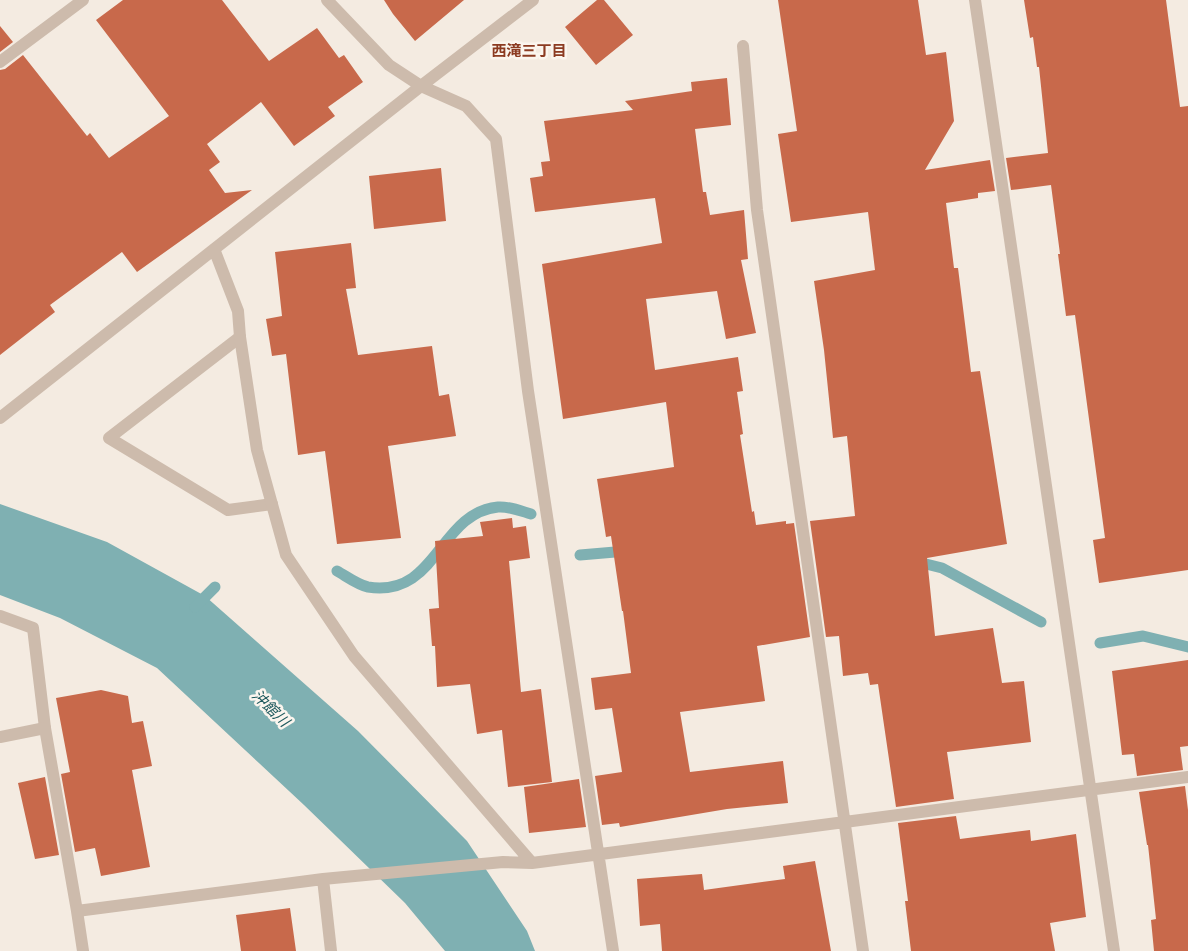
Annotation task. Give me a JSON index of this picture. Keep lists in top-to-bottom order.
{
  "districts": ["西滝三丁目"],
  "water": ["沖館川"]
}
